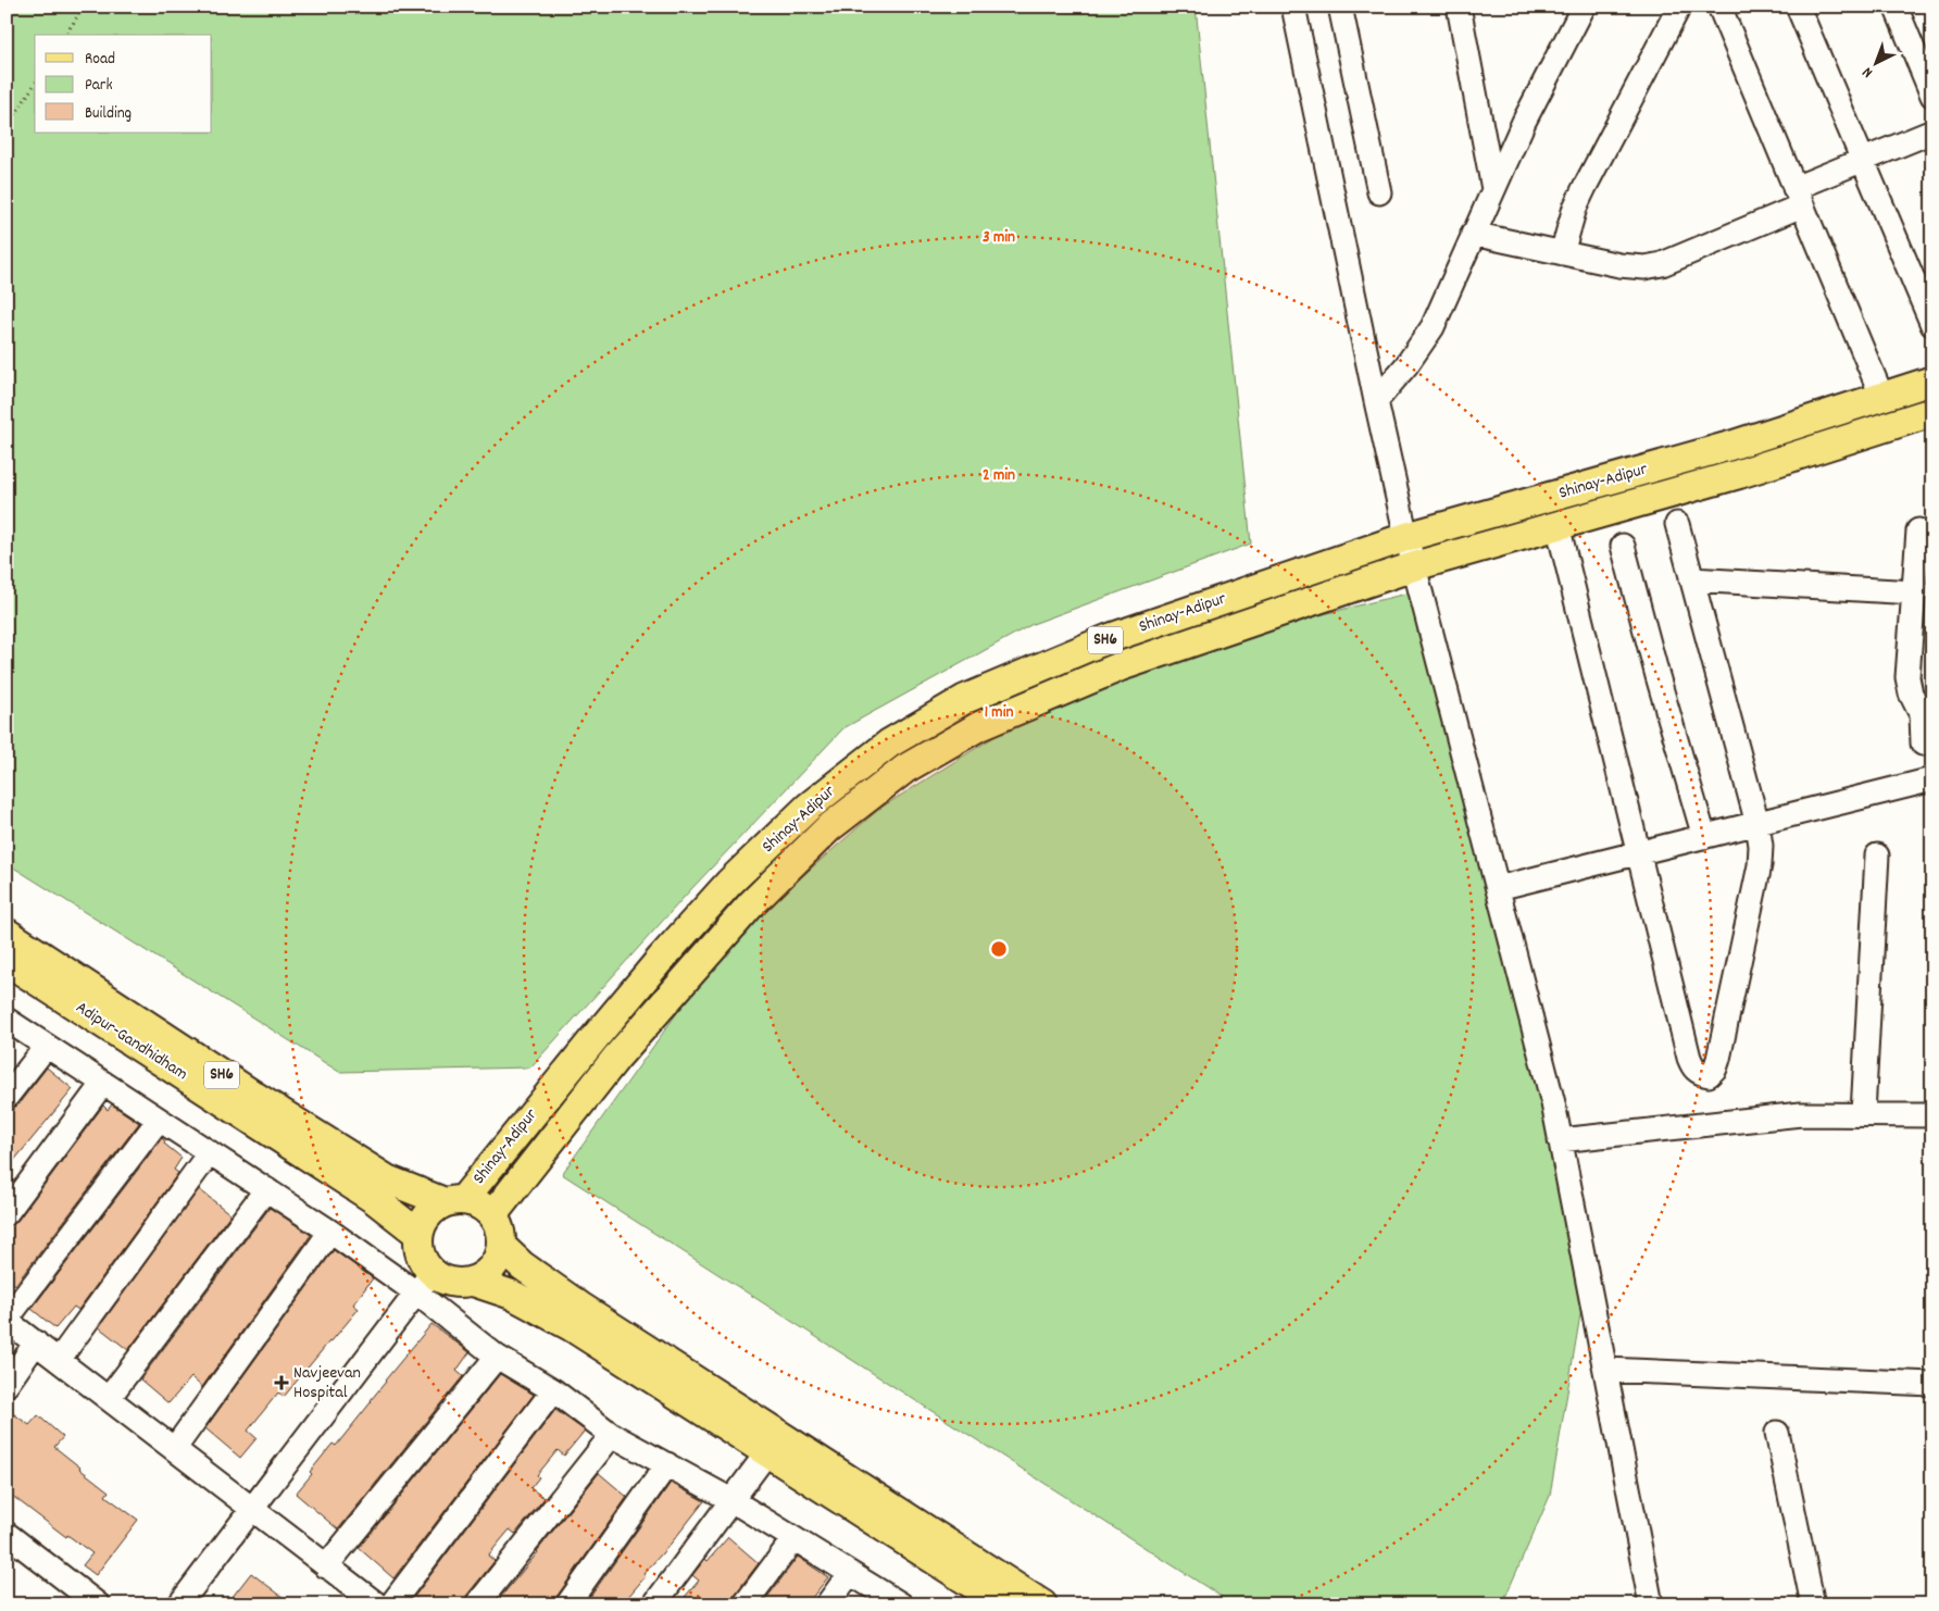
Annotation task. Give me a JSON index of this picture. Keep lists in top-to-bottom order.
{
  "streets": {
    "main road": ["Shinay-Adipur", "SH6", "Adipur-Gandhidham"]
  },
  "crossings": [
    ["Shinay-Adipur", "SH6"],
    ["Shinay-Adipur", "Adipur-Gandhidham"],
    ["SH6", "Adipur-Gandhidham"]
  ],
  "places": {
    "health": ["Navjeevan Hospital"]
  },
  "legend": ["Road", "Park", "Building"],
  "north": "bottom left",
  "rings": ["3 min", "2 min", "1 min"]
}
